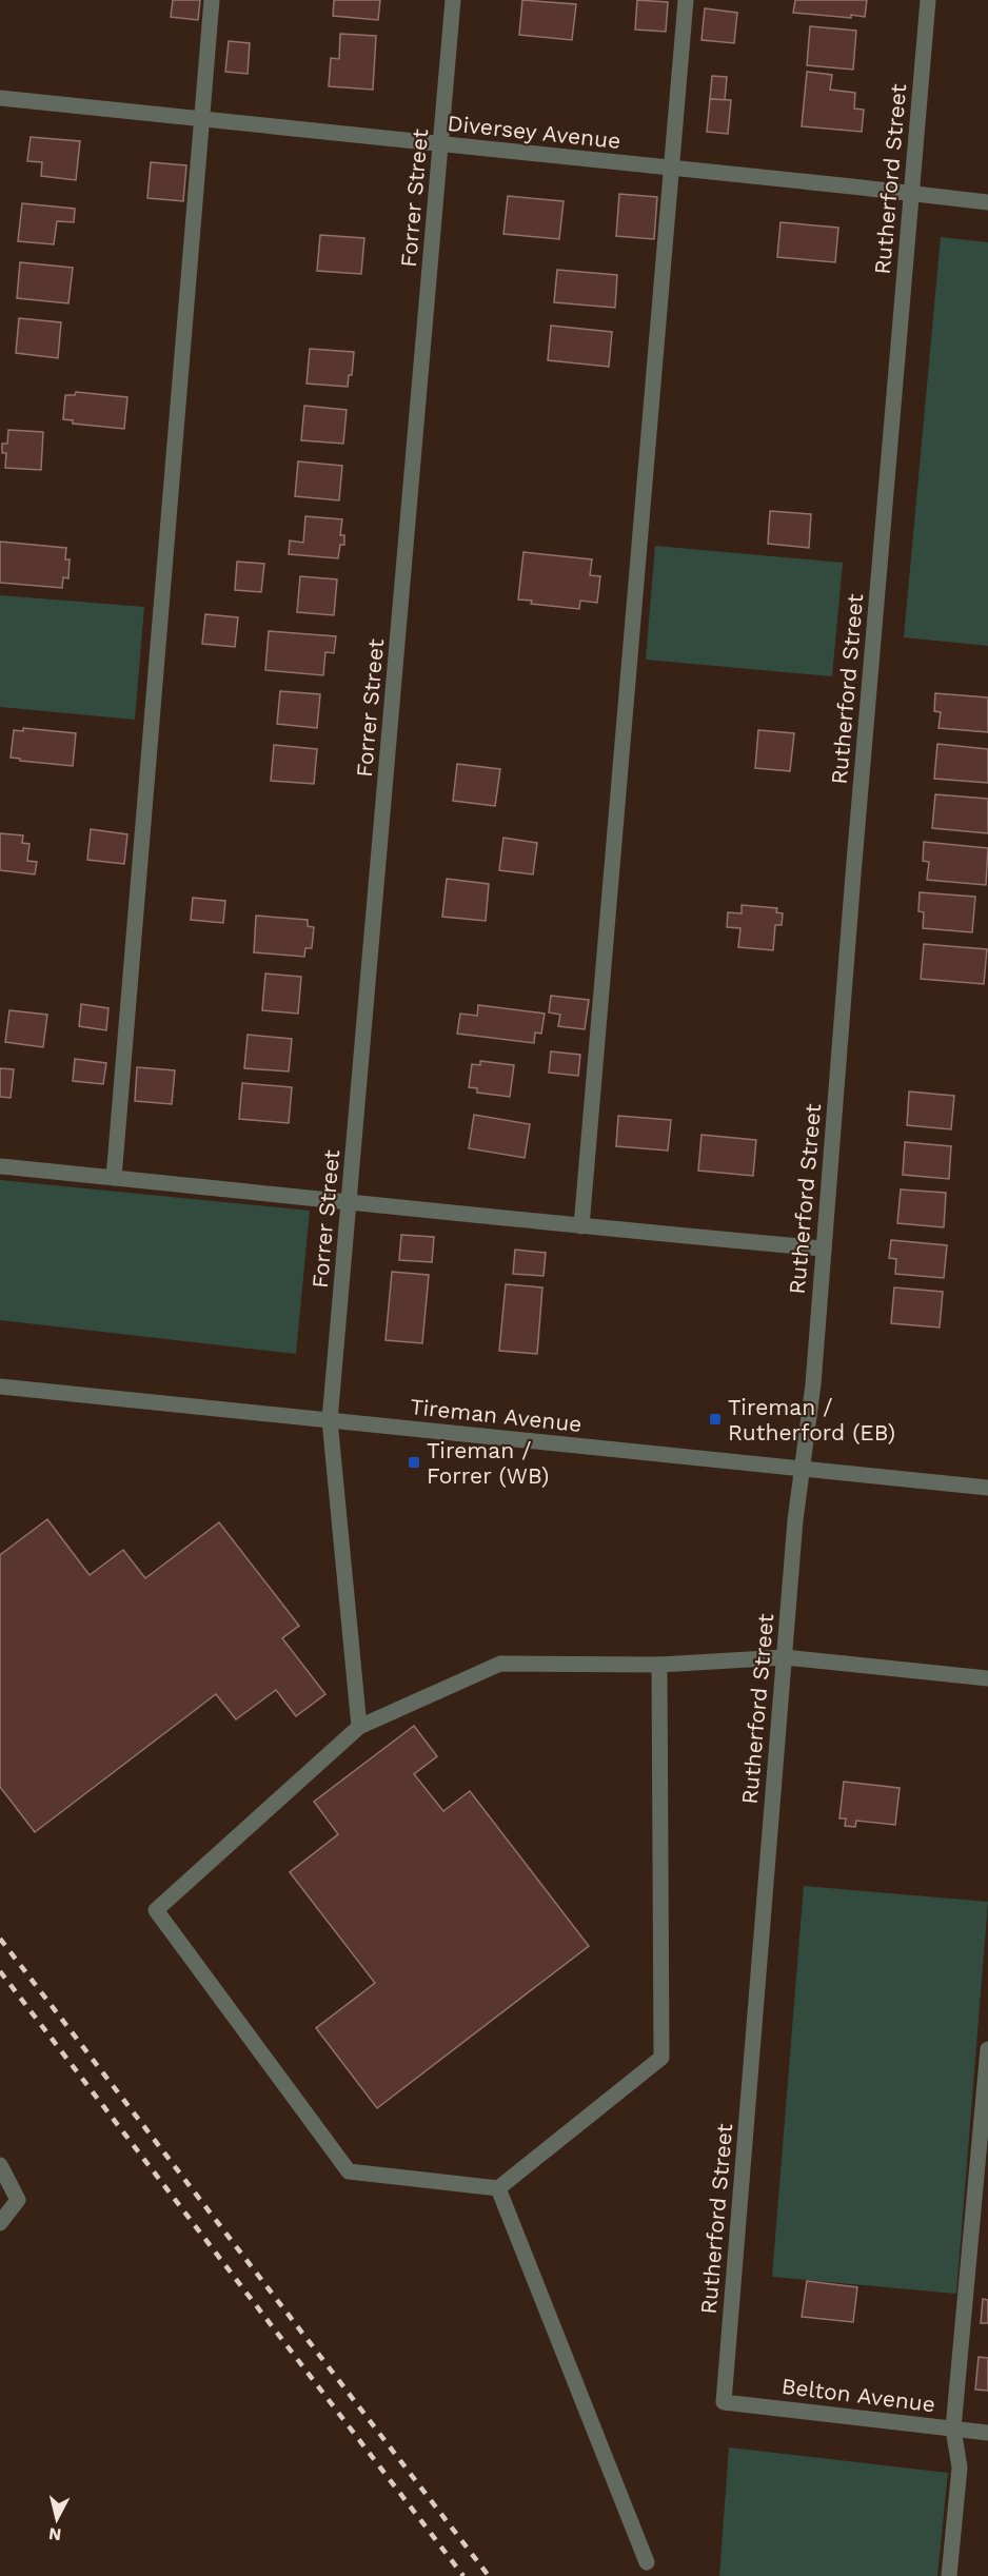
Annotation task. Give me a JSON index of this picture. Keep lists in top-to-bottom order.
{
  "streets": {
    "street": [
      "Diversey Avenue",
      "Rutherford Street",
      "Forrer Street",
      "Tireman Avenue",
      "Belton Avenue"
    ]
  },
  "crossings": [
    ["Diversey Avenue", "Rutherford Street"],
    ["Diversey Avenue", "Forrer Street"],
    ["Rutherford Street", "Tireman Avenue"],
    ["Rutherford Street", "Belton Avenue"],
    ["Forrer Street", "Tireman Avenue"]
  ],
  "places": {
    "transit": ["Tireman / Rutherford (EB)", "Tireman / Forrer (WB)"]
  },
  "north": "bottom"
}
